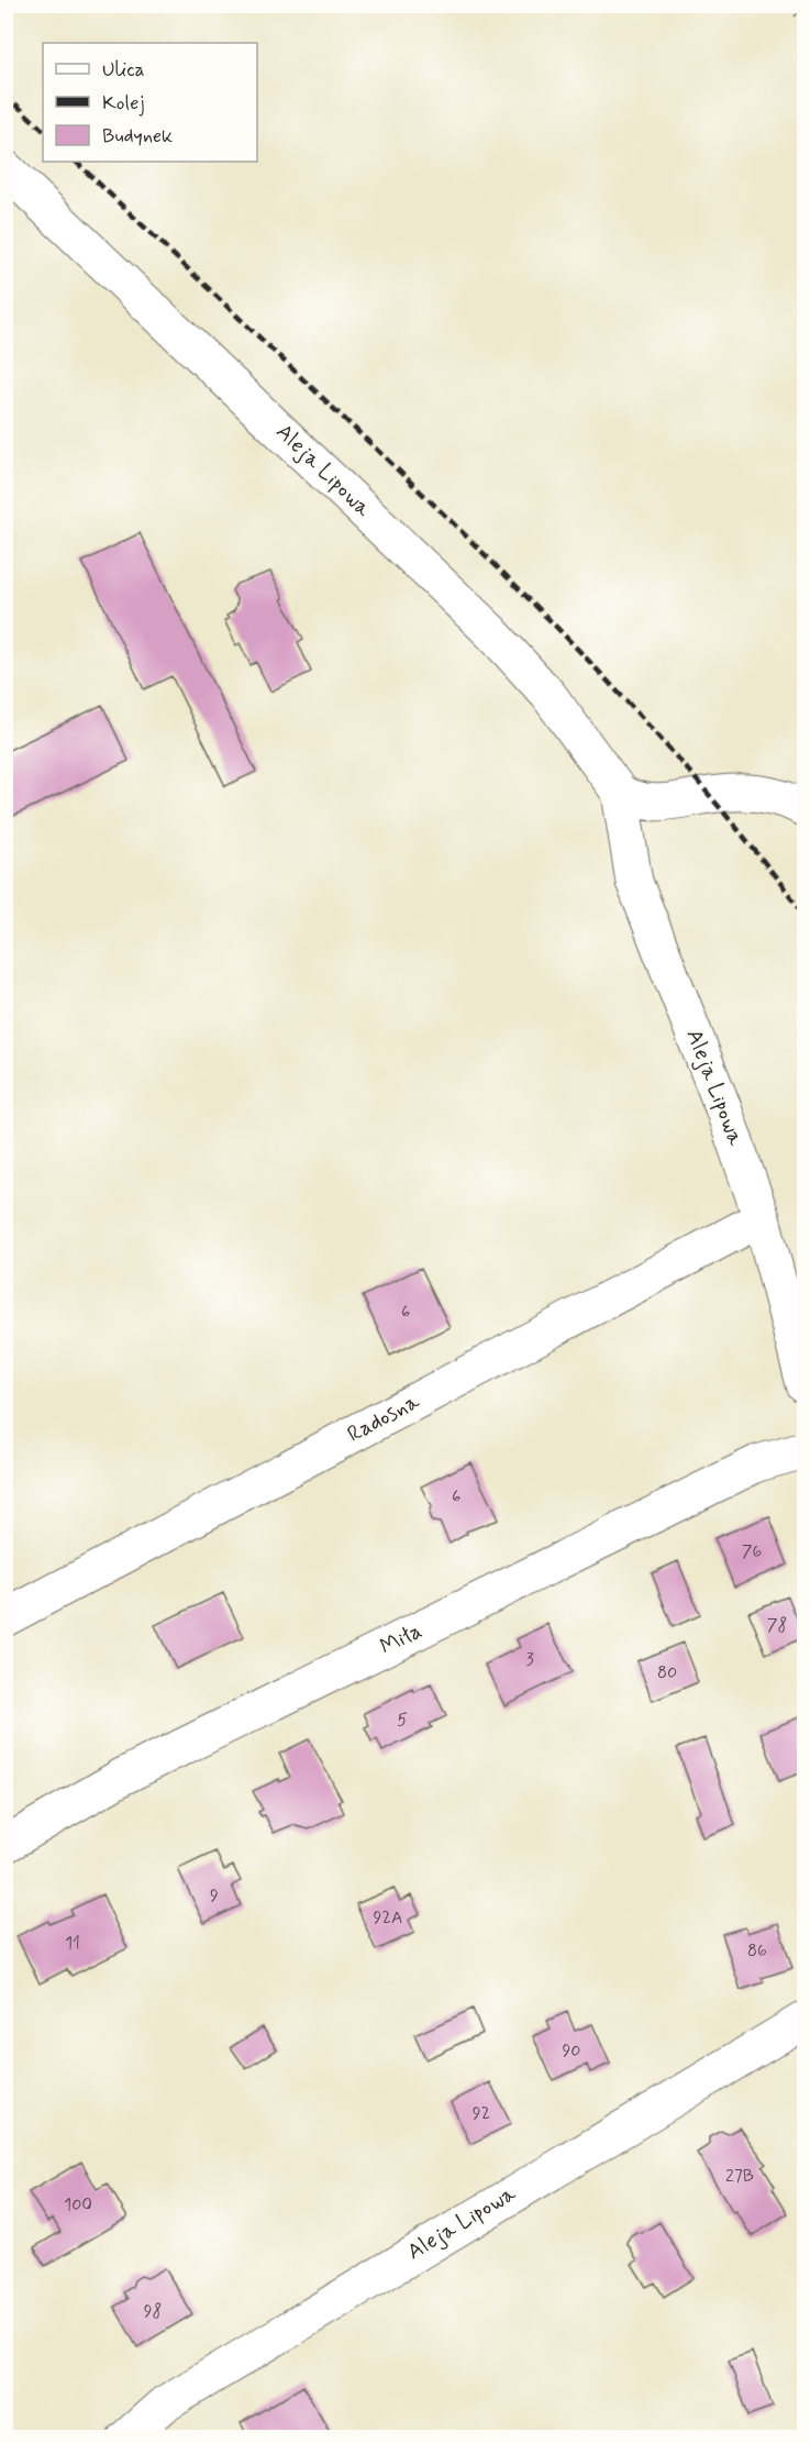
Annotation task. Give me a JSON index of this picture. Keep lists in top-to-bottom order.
{
  "streets": {
    "street": ["Aleja Lipowa", "Radosna", "Miła"]
  },
  "crossings": [
    ["Aleja Lipowa", "Radosna"]
  ],
  "house_numbers": [
    "6",
    "6",
    "76",
    "78",
    "3",
    "80",
    "5",
    "9",
    "92A",
    "11",
    "86",
    "90",
    "92",
    "27B",
    "100",
    "98"
  ],
  "legend": ["Ulica", "Kolej", "Budynek"]
}
